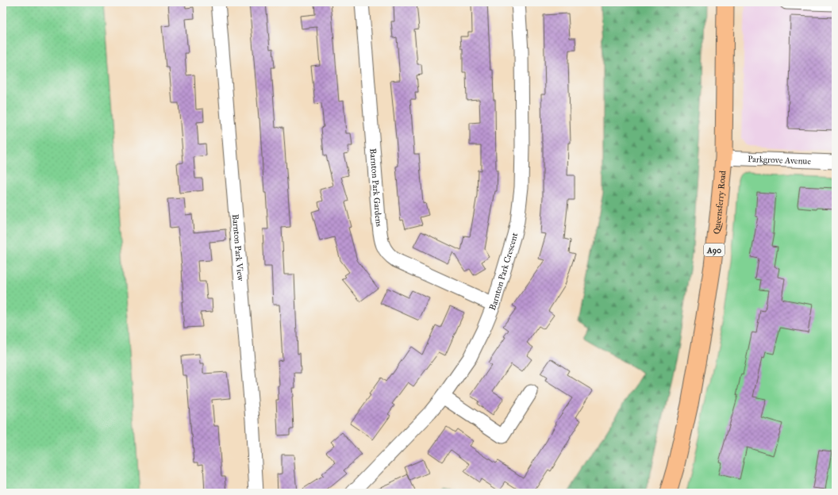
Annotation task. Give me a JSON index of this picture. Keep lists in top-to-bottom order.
{
  "streets": {
    "main road": ["Queensferry Road", "A90"],
    "street": [
      "Parkgrove Avenue",
      "Barnton Park Gardens",
      "Barnton Park View",
      "Barnton Park Crescent"
    ]
  },
  "crossings": [
    ["Parkgrove Avenue", "Queensferry Road"],
    ["Barnton Park Gardens", "Barnton Park Crescent"]
  ]
}
